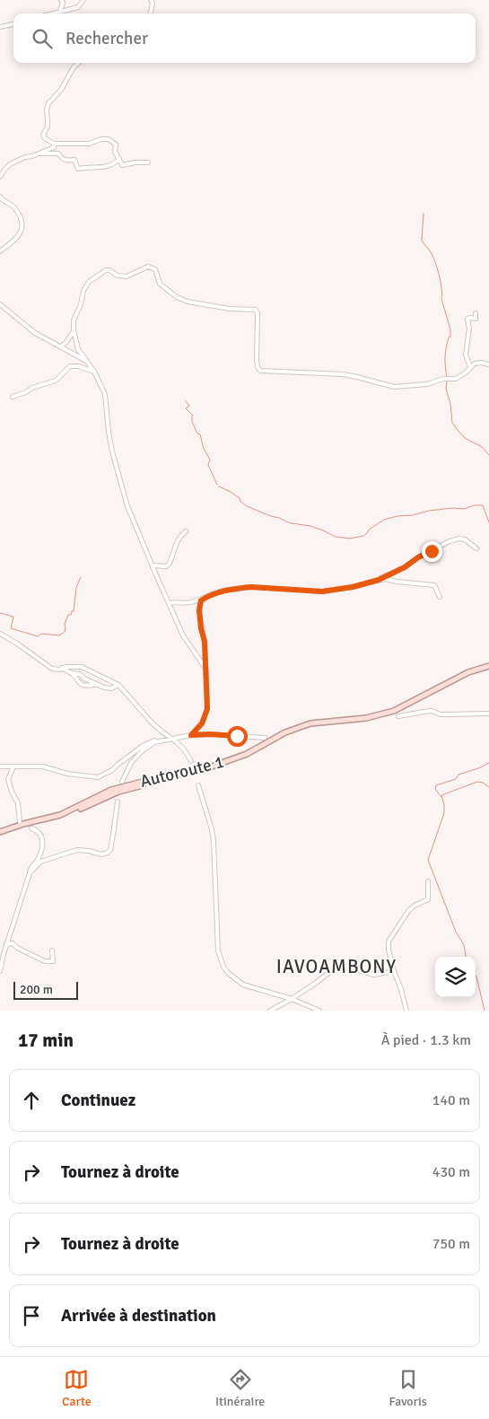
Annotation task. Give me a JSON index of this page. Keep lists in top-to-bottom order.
{
  "streets": {
    "main road": ["Autoroute 1"]
  },
  "districts": ["IAVOAMBONY"],
  "scale_bar": "200 m",
  "page": {
    "search": "Rechercher",
    "scale": "200 m",
    "heading": ["17 min", "À pied · 1.3 km"],
    "list": [
      ["Continuez", "140 m"],
      ["Tournez à droite", "430 m"],
      ["Tournez à droite", "750 m"],
      "Arrivée à destination"
    ],
    "nav": ["Carte", "Itinéraire", "Favoris"]
  }
}
